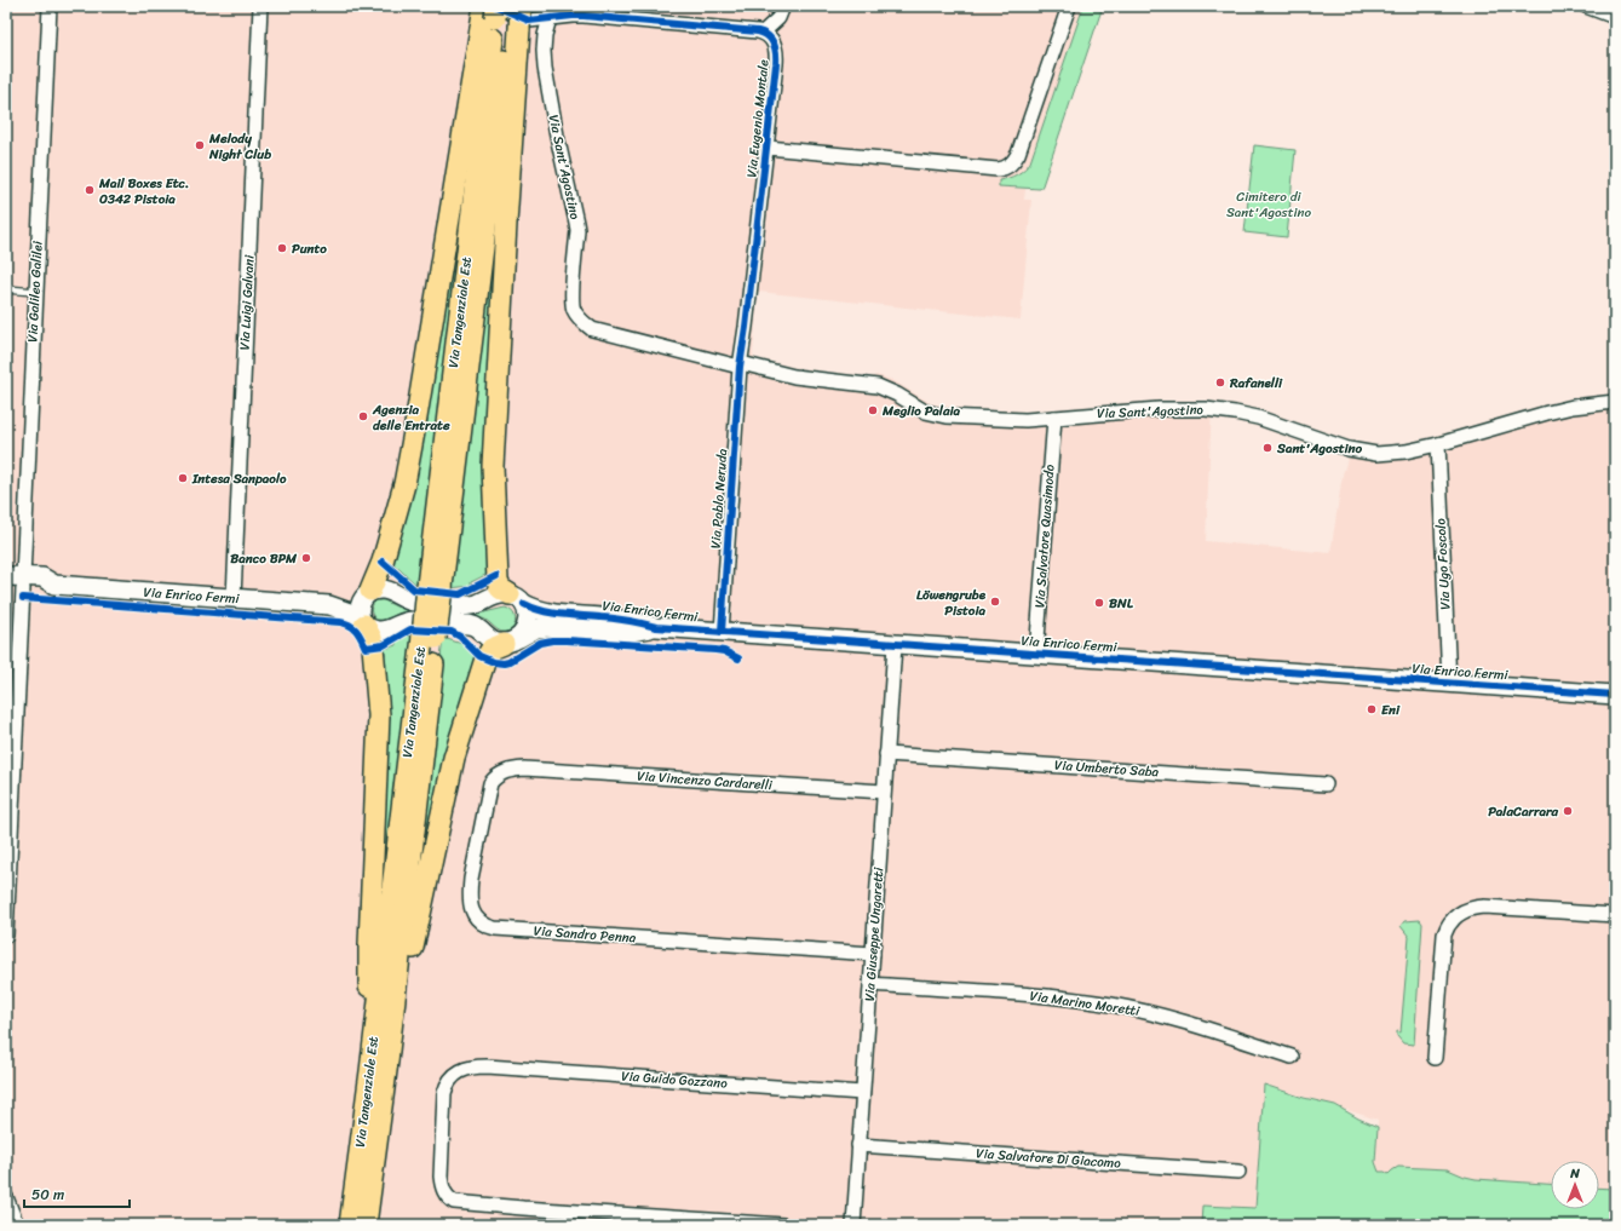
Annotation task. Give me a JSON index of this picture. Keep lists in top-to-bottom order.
{
  "streets": {
    "main road": ["Via Tangenziale Est"],
    "street": [
      "Via Eugenio Montale",
      "Via Sant'Agostino",
      "Via Galileo Galilei",
      "Via Luigi Galvani",
      "Via Pablo Neruda",
      "Via Salvatore Quasimodo",
      "Via Ugo Foscolo",
      "Via Enrico Fermi",
      "Via Umberto Saba",
      "Via Vincenzo Cardarelli",
      "Via Sandro Penna",
      "Via Giuseppe Ungaretti",
      "Via Marino Moretti",
      "Via Guido Gozzano",
      "Via Salvatore Di Giacomo"
    ]
  },
  "crossings": [
    ["Via Eugenio Montale", "Via Sant'Agostino"],
    ["Via Eugenio Montale", "Via Pablo Neruda"],
    ["Via Sant'Agostino", "Via Pablo Neruda"],
    ["Via Sant'Agostino", "Via Salvatore Quasimodo"],
    ["Via Sant'Agostino", "Via Ugo Foscolo"],
    ["Via Galileo Galilei", "Via Enrico Fermi"],
    ["Via Luigi Galvani", "Via Enrico Fermi"],
    ["Via Tangenziale Est", "Via Enrico Fermi"],
    ["Via Pablo Neruda", "Via Enrico Fermi"],
    ["Via Salvatore Quasimodo", "Via Enrico Fermi"],
    ["Via Ugo Foscolo", "Via Enrico Fermi"],
    ["Via Enrico Fermi", "Via Giuseppe Ungaretti"],
    ["Via Umberto Saba", "Via Giuseppe Ungaretti"],
    ["Via Vincenzo Cardarelli", "Via Sandro Penna"],
    ["Via Vincenzo Cardarelli", "Via Giuseppe Ungaretti"],
    ["Via Sandro Penna", "Via Giuseppe Ungaretti"],
    ["Via Giuseppe Ungaretti", "Via Marino Moretti"],
    ["Via Giuseppe Ungaretti", "Via Guido Gozzano"],
    ["Via Giuseppe Ungaretti", "Via Salvatore Di Giacomo"]
  ],
  "parks": ["Cimitero di Sant'Agostino"],
  "places": [
    "Melody Night Club",
    "Mail Boxes Etc. 0342 Pistoia",
    "Punto",
    "Rafanelli",
    "Meglio Palaia",
    "Agenzia delle Entrate",
    "Sant'Agostino",
    "Intesa Sanpaolo",
    "Banco BPM",
    "Löwengrube Pistoia",
    "BNL",
    "Eni",
    "PalaCarrara"
  ],
  "scale_bar": "50 m",
  "north": "top"
}
